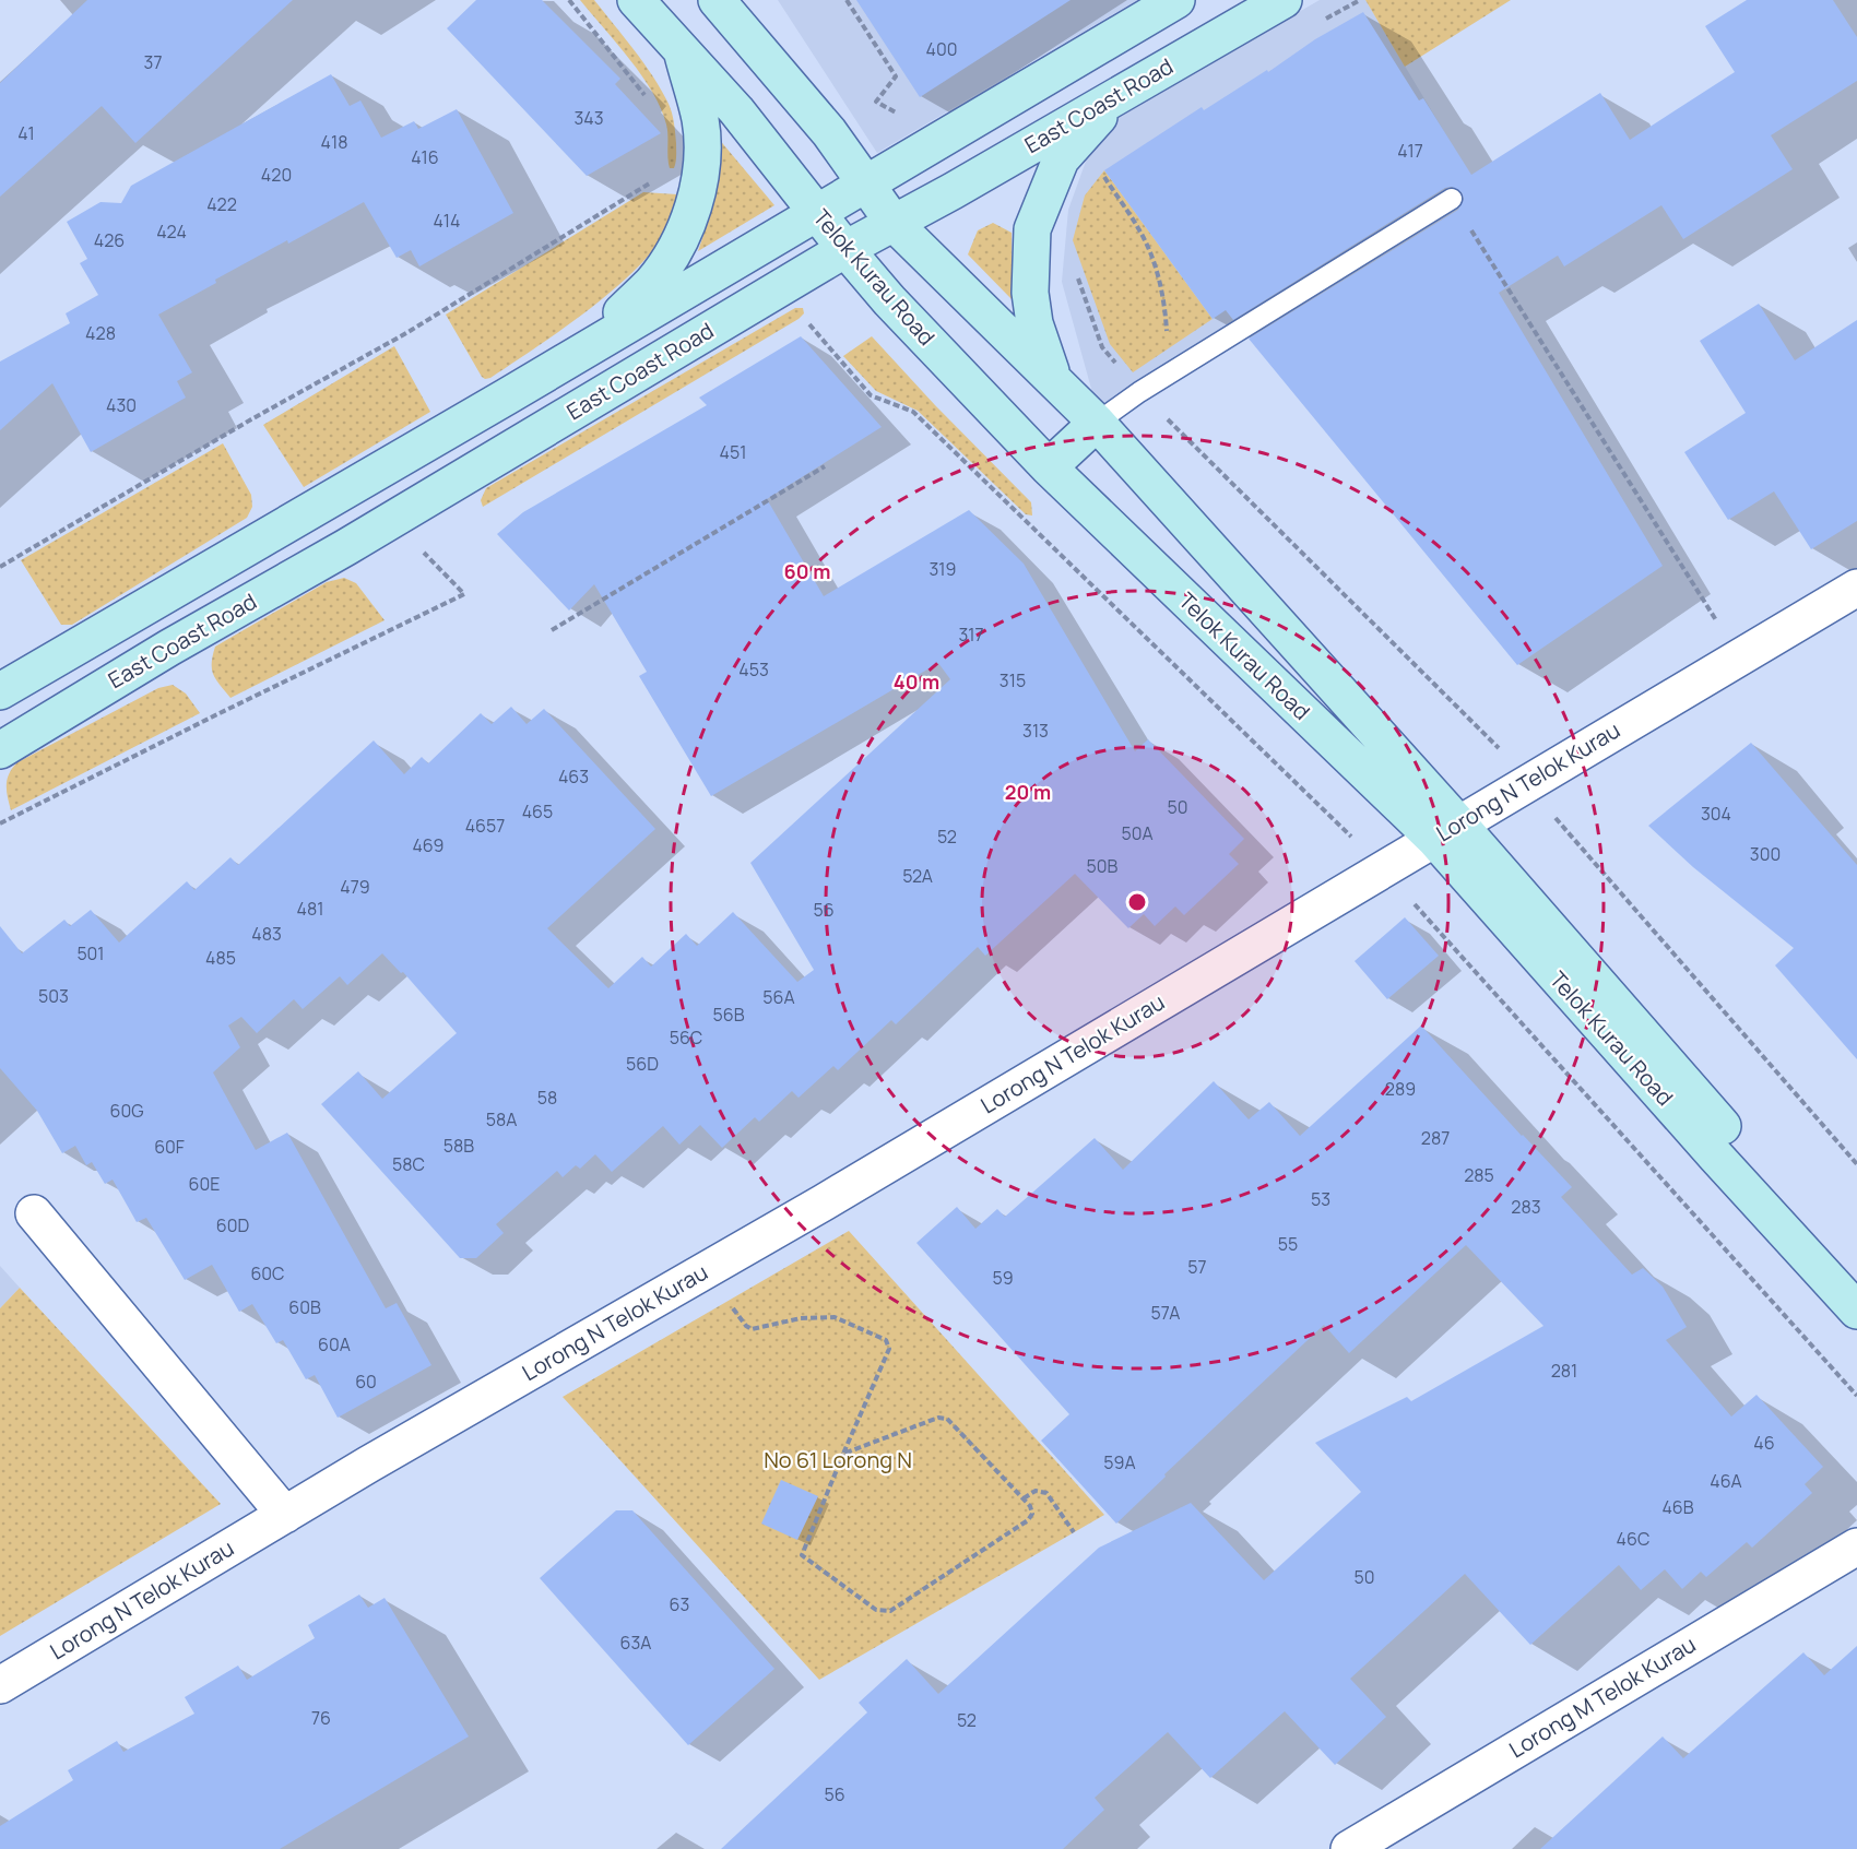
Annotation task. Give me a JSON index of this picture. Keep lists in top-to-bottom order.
{
  "streets": {
    "street": [
      "East Coast Road",
      "Telok Kurau Road",
      "Lorong N Telok Kurau",
      "Lorong M Telok Kurau"
    ]
  },
  "crossings": [
    ["East Coast Road", "Telok Kurau Road"],
    ["Telok Kurau Road", "Lorong N Telok Kurau"]
  ],
  "parks": ["No 61 Lorong N"],
  "house_numbers": [
    "400",
    "37",
    "343",
    "41",
    "418",
    "417",
    "416",
    "420",
    "422",
    "414",
    "424",
    "426",
    "428",
    "430",
    "451",
    "319",
    "317",
    "453",
    "315",
    "313",
    "463",
    "50",
    "465",
    "304",
    "4657",
    "50A",
    "52",
    "469",
    "300",
    "50B",
    "52A",
    "479",
    "481",
    "56",
    "483",
    "501",
    "485",
    "503",
    "56A",
    "56B",
    "56C",
    "56D",
    "289",
    "58",
    "60G",
    "58A",
    "287",
    "58B",
    "60F",
    "58C",
    "285",
    "60E",
    "53",
    "283",
    "60D",
    "55",
    "57",
    "60C",
    "59",
    "60B",
    "57A",
    "60A",
    "281",
    "60",
    "46",
    "59A",
    "46A",
    "46B",
    "46C",
    "50",
    "63",
    "63A",
    "76",
    "52",
    "56"
  ],
  "rings": ["60 m", "40 m", "20 m"]
}
